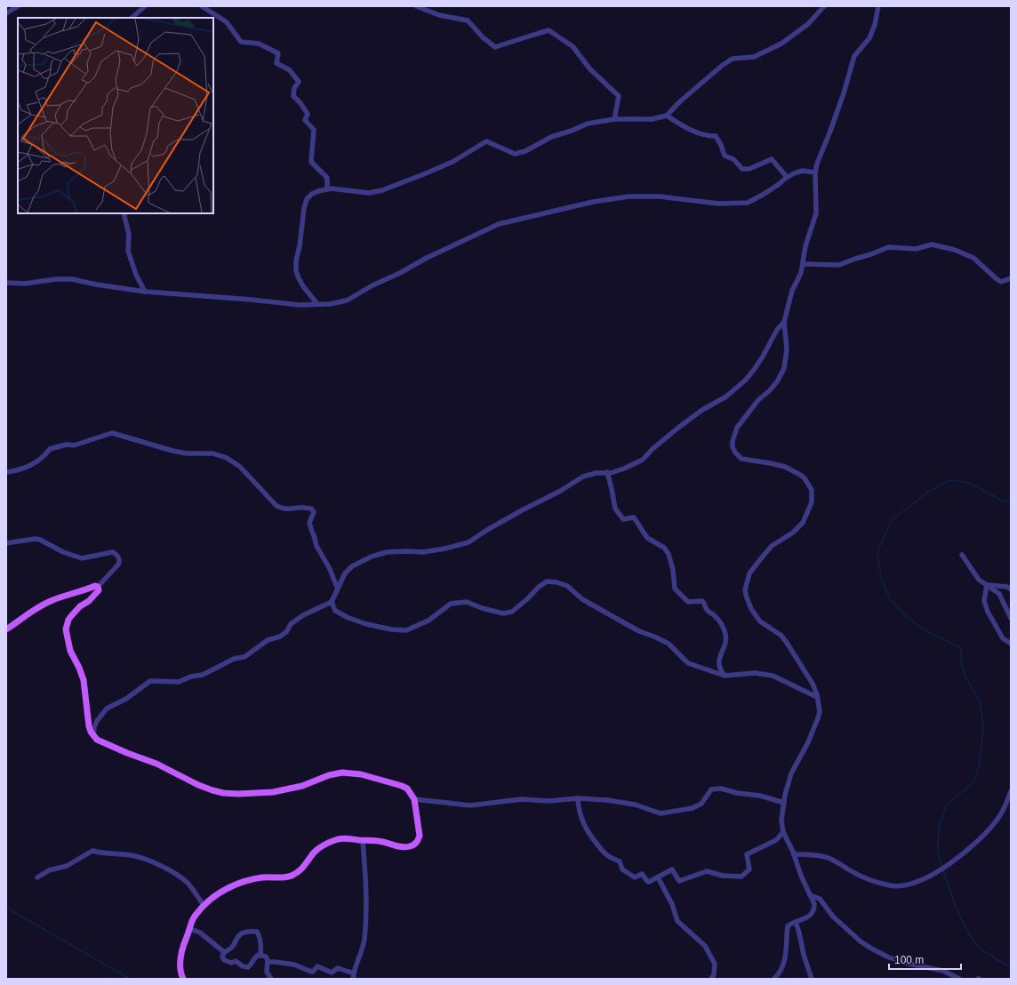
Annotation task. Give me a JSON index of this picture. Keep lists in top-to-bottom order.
{
  "scale_bar": "100 m"
}
